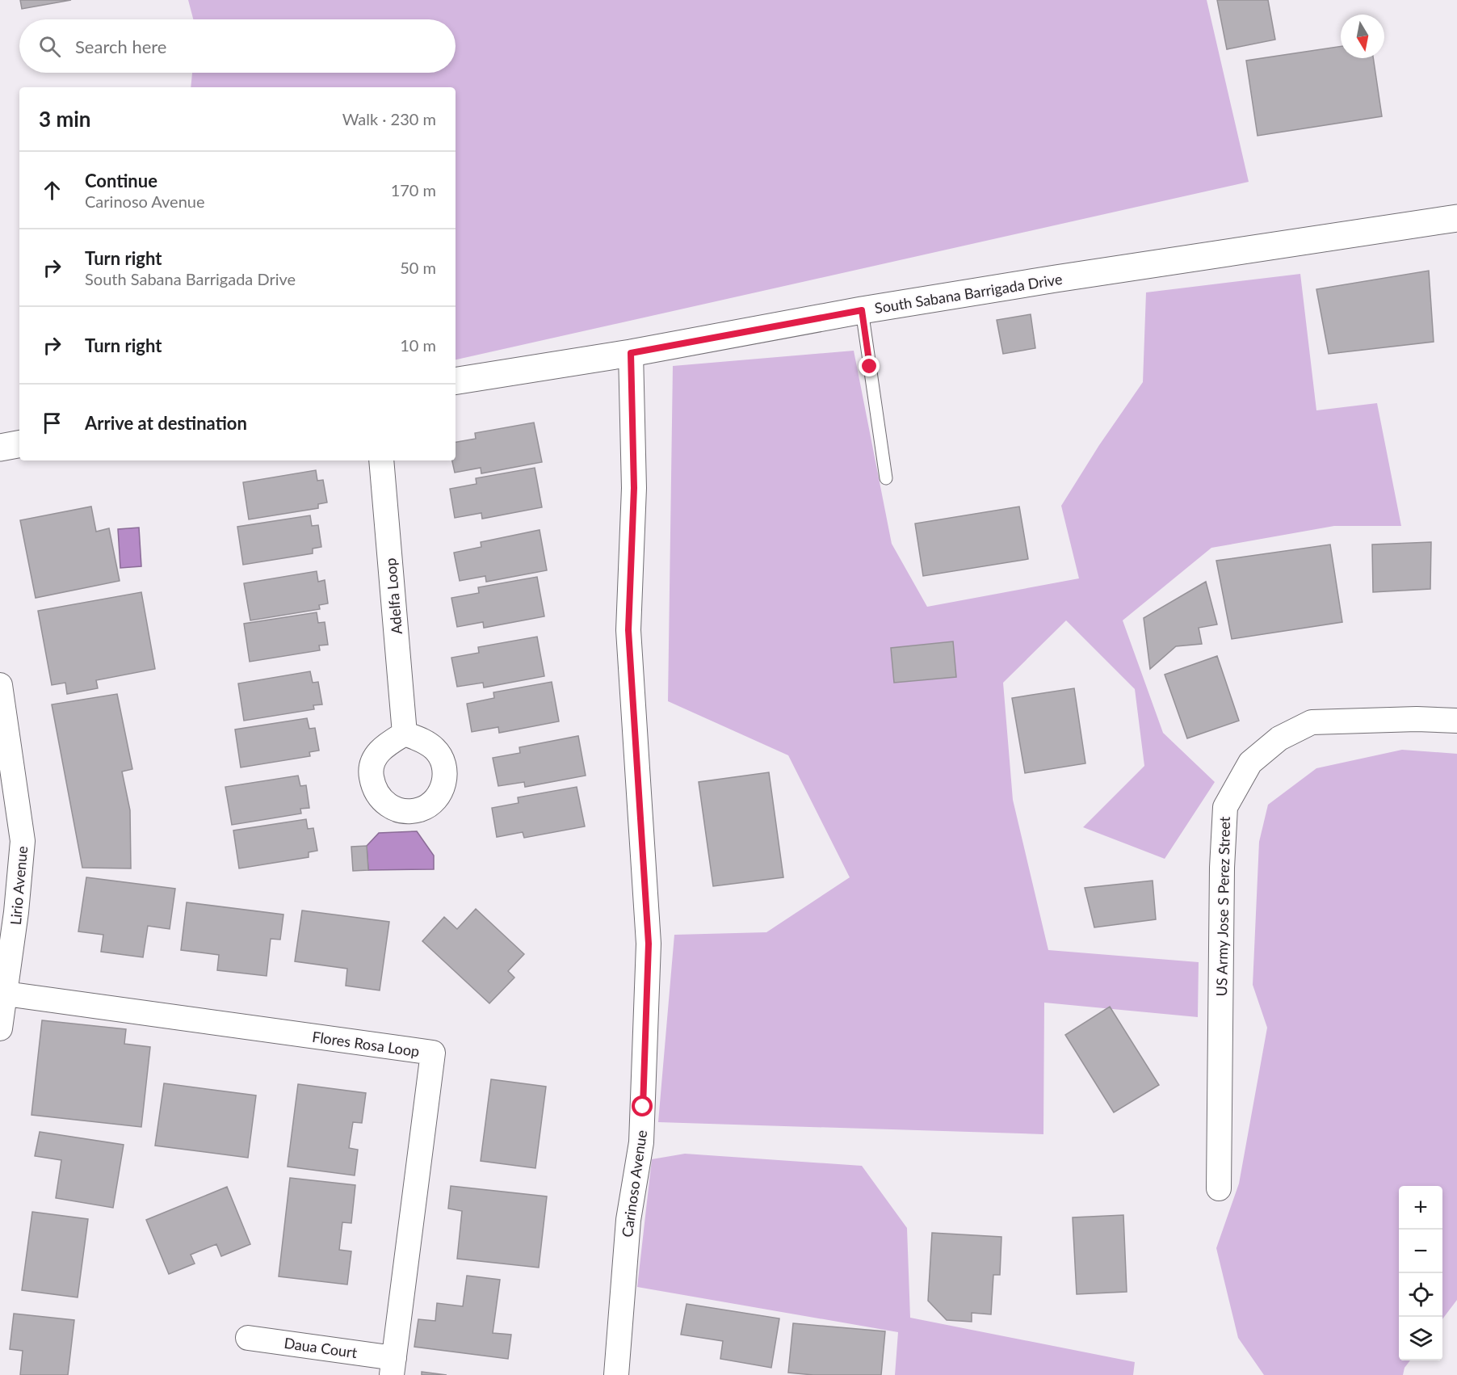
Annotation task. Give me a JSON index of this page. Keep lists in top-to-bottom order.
{
  "streets": {
    "main road": ["South Sabana Barrigada Drive"],
    "street": [
      "Adelfa Loop",
      "Lirio Avenue",
      "US Army Jose S Perez Street",
      "Flores Rosa Loop",
      "Carinoso Avenue",
      "Daua Court"
    ]
  },
  "crossings": [
    ["South Sabana Barrigada Drive", "Carinoso Avenue"],
    ["Lirio Avenue", "Flores Rosa Loop"],
    ["Flores Rosa Loop", "Daua Court"]
  ],
  "north": "bottom",
  "page": {
    "search": "Search here",
    "heading": ["3 min", "Walk · 230 m"],
    "list": [
      ["Continue", "Carinoso Avenue", "170 m"],
      ["Turn right", "South Sabana Barrigada Drive", "50 m"],
      ["Turn right", "10 m"],
      "Arrive at destination"
    ],
    "map_buttons": ["+", "−"]
  }
}
